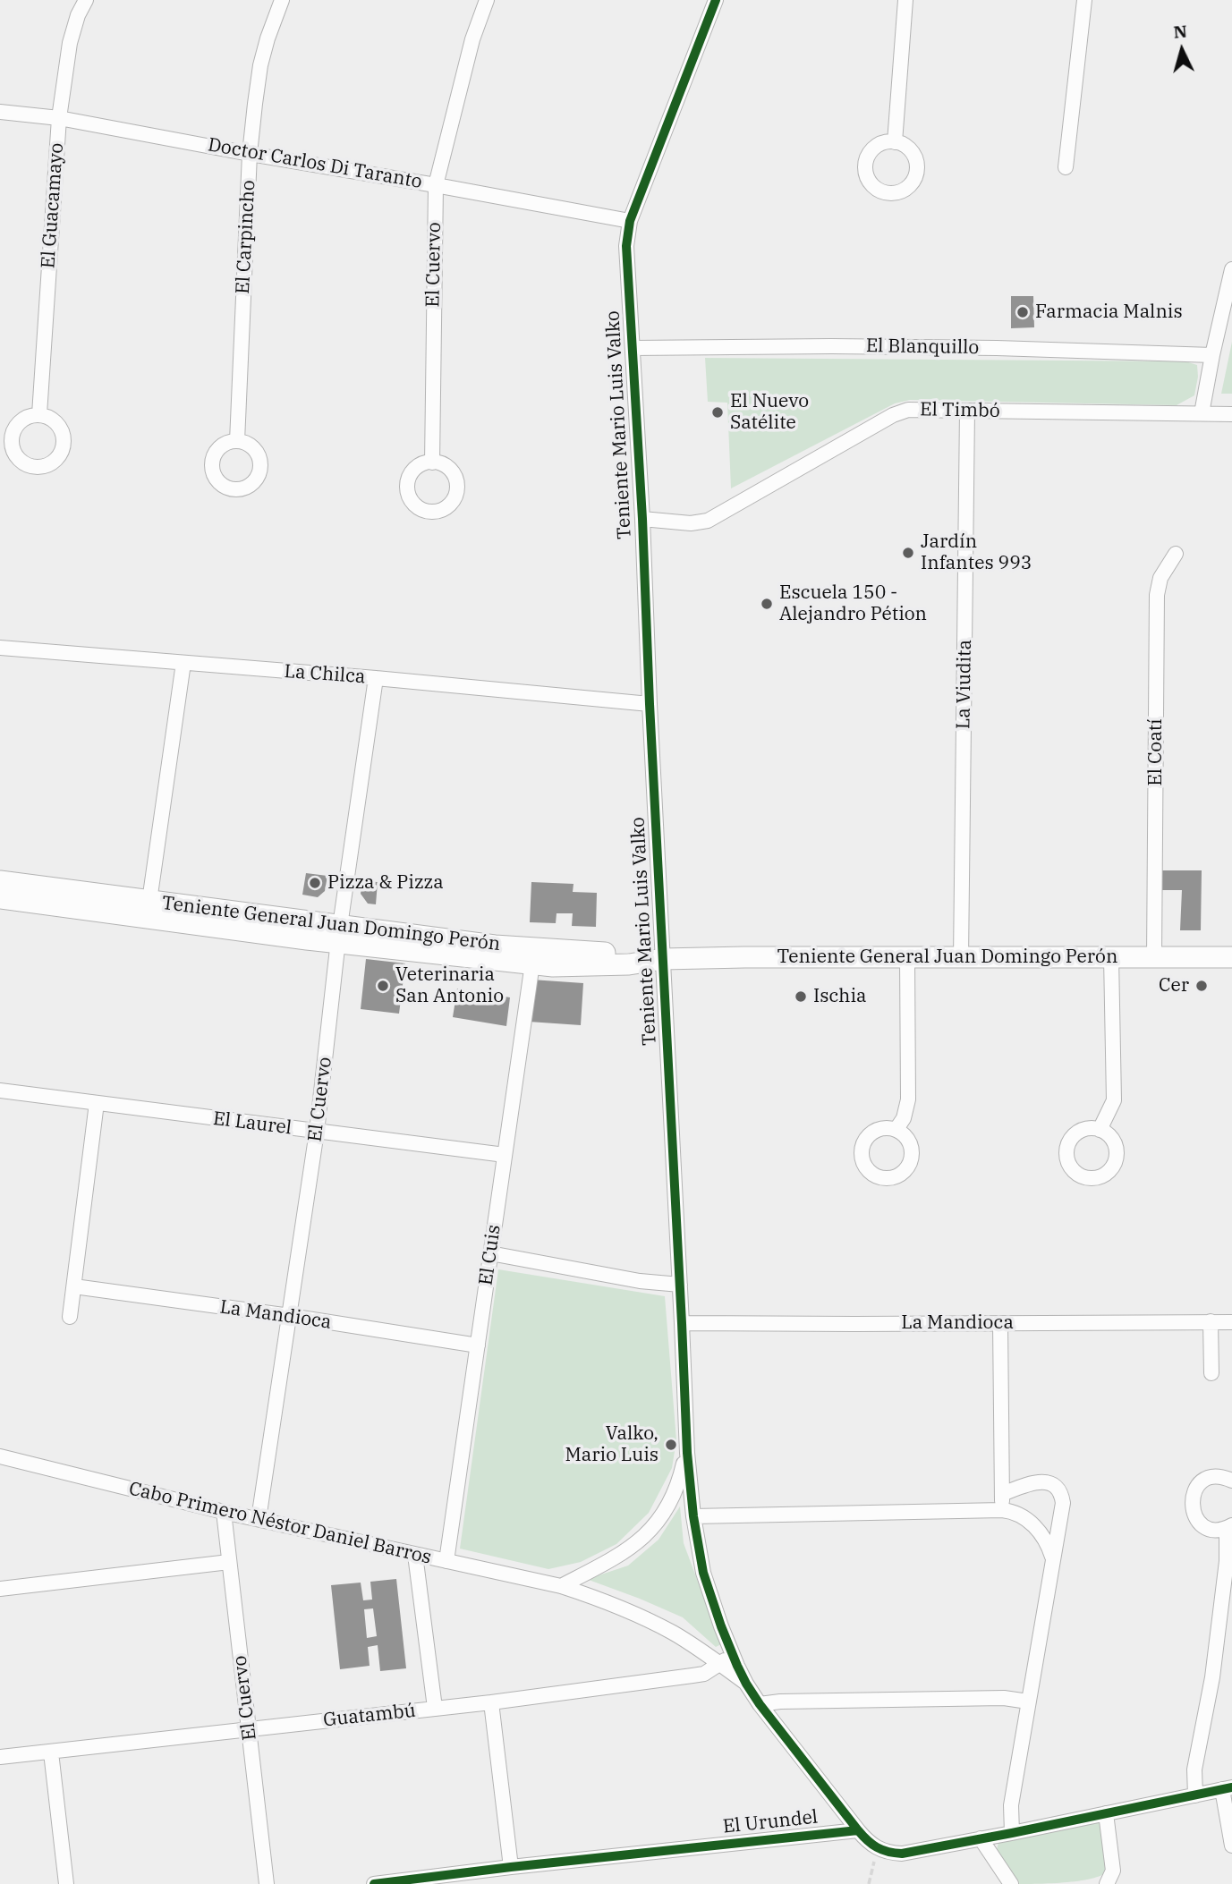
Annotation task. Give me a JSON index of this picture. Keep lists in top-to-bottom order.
{
  "streets": {
    "main road": ["Teniente General Juan Domingo Perón"],
    "street": [
      "Doctor Carlos Di Taranto",
      "El Guacamayo",
      "El Carpincho",
      "El Cuervo",
      "El Blanquillo",
      "El Timbó",
      "Teniente Mario Luis Valko",
      "La Chilca",
      "La Viudita",
      "El Coatí",
      "El Laurel",
      "El Cuis",
      "La Mandioca",
      "Cabo Primero Néstor Daniel Barros",
      "Guatambú",
      "El Urundel"
    ]
  },
  "crossings": [
    ["Doctor Carlos Di Taranto", "El Guacamayo"],
    ["Doctor Carlos Di Taranto", "El Carpincho"],
    ["Doctor Carlos Di Taranto", "El Cuervo"],
    ["Doctor Carlos Di Taranto", "Teniente Mario Luis Valko"],
    ["El Cuervo", "La Chilca"],
    ["El Cuervo", "Teniente General Juan Domingo Perón"],
    ["El Cuervo", "El Laurel"],
    ["El Cuervo", "La Mandioca"],
    ["El Cuervo", "Cabo Primero Néstor Daniel Barros"],
    ["El Cuervo", "Guatambú"],
    ["El Blanquillo", "Teniente Mario Luis Valko"],
    ["El Timbó", "Teniente Mario Luis Valko"],
    ["El Timbó", "La Viudita"],
    ["Teniente Mario Luis Valko", "La Chilca"],
    ["Teniente Mario Luis Valko", "Teniente General Juan Domingo Perón"],
    ["Teniente Mario Luis Valko", "La Mandioca"],
    ["Teniente Mario Luis Valko", "Cabo Primero Néstor Daniel Barros"],
    ["Teniente Mario Luis Valko", "Guatambú"],
    ["Teniente Mario Luis Valko", "El Urundel"],
    ["La Viudita", "Teniente General Juan Domingo Perón"],
    ["El Coatí", "Teniente General Juan Domingo Perón"],
    ["Teniente General Juan Domingo Perón", "El Cuis"],
    ["El Laurel", "El Cuis"],
    ["El Cuis", "La Mandioca"],
    ["El Cuis", "Cabo Primero Néstor Daniel Barros"],
    ["Cabo Primero Néstor Daniel Barros", "Guatambú"]
  ],
  "places": [
    "Farmacia Malnis",
    "El Nuevo Satélite",
    "Jardín Infantes 993",
    "Escuela 150 - Alejandro Pétion",
    "Pizza & Pizza",
    "Veterinaria San Antonio",
    "Cer",
    "Ischia",
    "Valko, Mario Luis"
  ],
  "north": "top"
}
